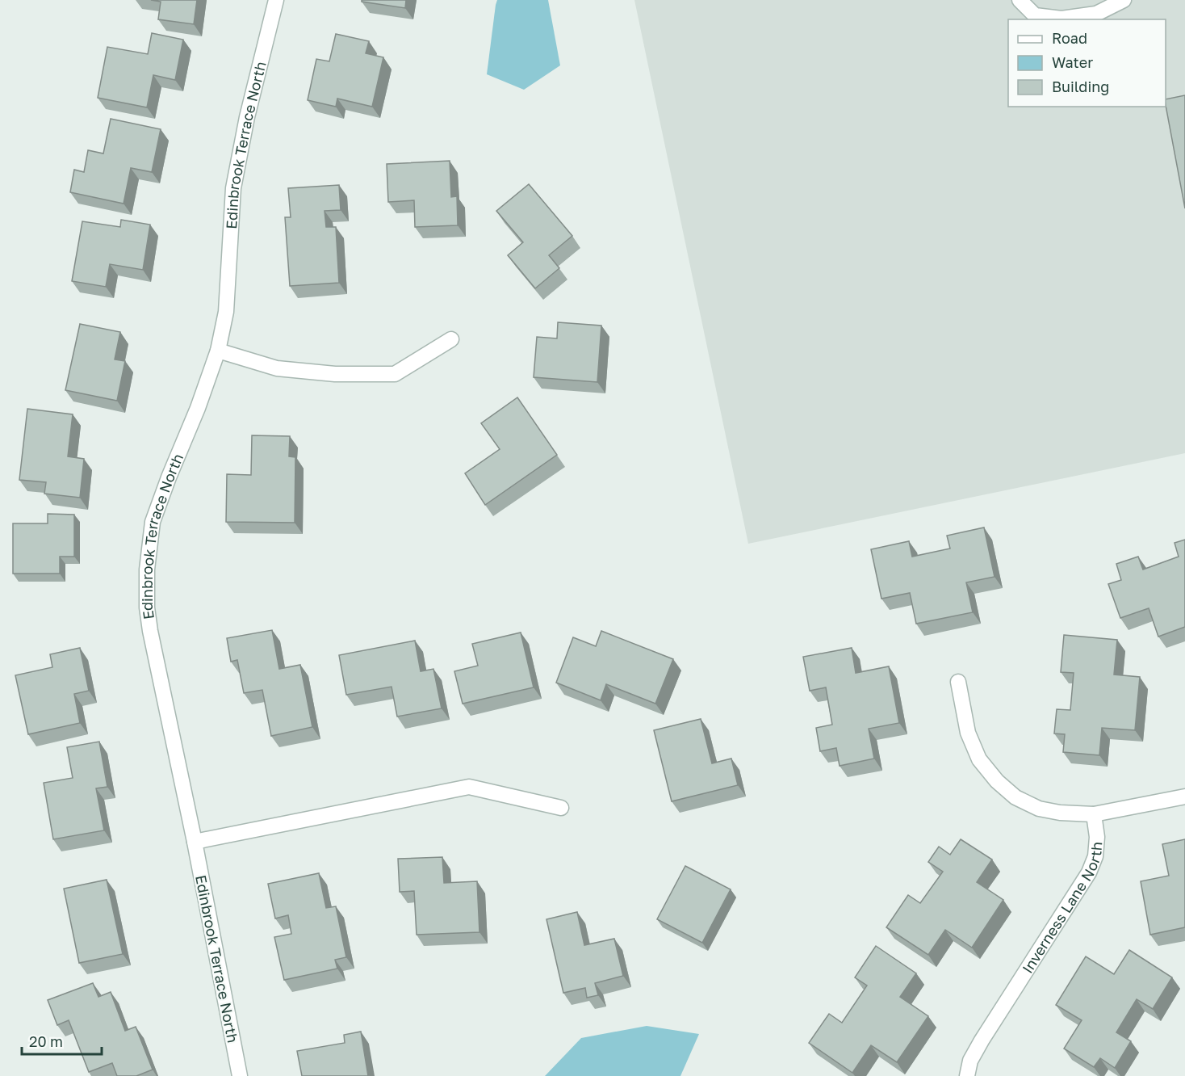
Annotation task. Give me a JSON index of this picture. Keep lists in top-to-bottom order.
{
  "streets": {
    "street": ["Edinbrook Terrace North", "Inverness Lane North"]
  },
  "legend": ["Road", "Water", "Building"],
  "scale_bar": "20 m"
}
